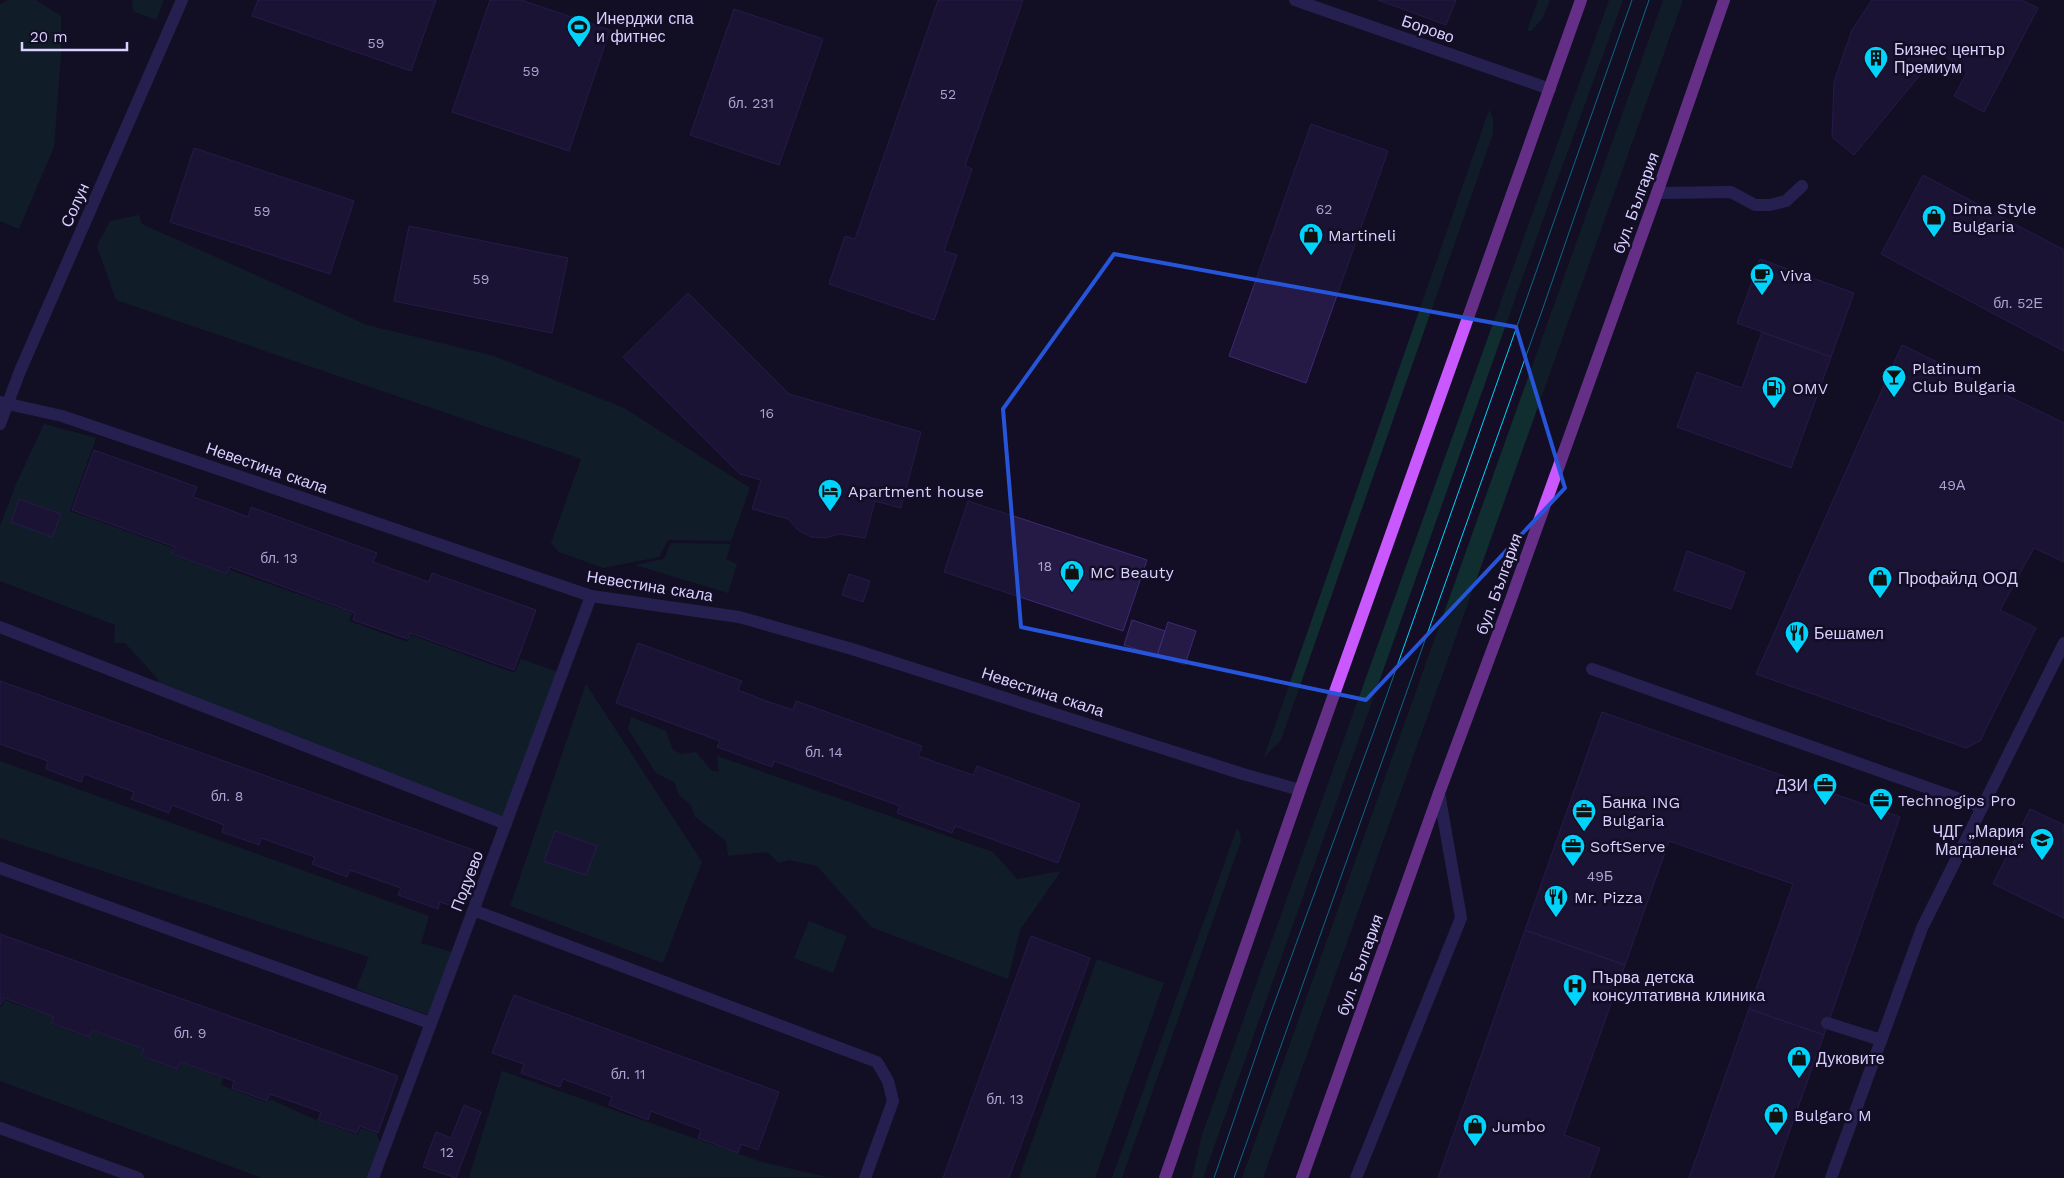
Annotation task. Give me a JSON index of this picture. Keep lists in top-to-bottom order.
{
  "streets": {
    "main road": ["бул. България"],
    "street": [
      "Борово",
      "Солун",
      "Невестина скала",
      "Подуево"
    ]
  },
  "crossings": [
    ["Солун", "Невестина скала"],
    ["Невестина скала", "Подуево"]
  ],
  "places": {
    "sports": ["Инерджи спа и фитнес"],
    "building": ["Бизнес център Премиум"],
    "shop": [
      "Dima Style Bulgaria",
      "Martineli",
      "MC Beauty",
      "Профайлд ООД",
      "Дуковите",
      "Bulgaro M",
      "Jumbo"
    ],
    "cafe": ["Viva"],
    "bar": ["Platinum Club Bulgaria"],
    "fuel station": ["OMV"],
    "hotel": ["Apartment house"],
    "restaurant": ["Бешамел", "Mr. Pizza"],
    "office": [
      "ДЗИ",
      "Technogips Pro",
      "Банка ING Bulgaria",
      "SoftServe"
    ],
    "school or university": ["ЧДГ „Мария Магдалена“"],
    "hospital": ["Първа детска консултативна клиника"]
  },
  "house_numbers": [
    "59",
    "59",
    "52",
    "бл. 231",
    "62",
    "59",
    "59",
    "бл. 52Е",
    "16",
    "49А",
    "бл. 13",
    "18",
    "бл. 14",
    "бл. 8",
    "49Б",
    "бл. 9",
    "бл. 11",
    "бл. 13",
    "12"
  ],
  "scale_bar": "20 m"
}
